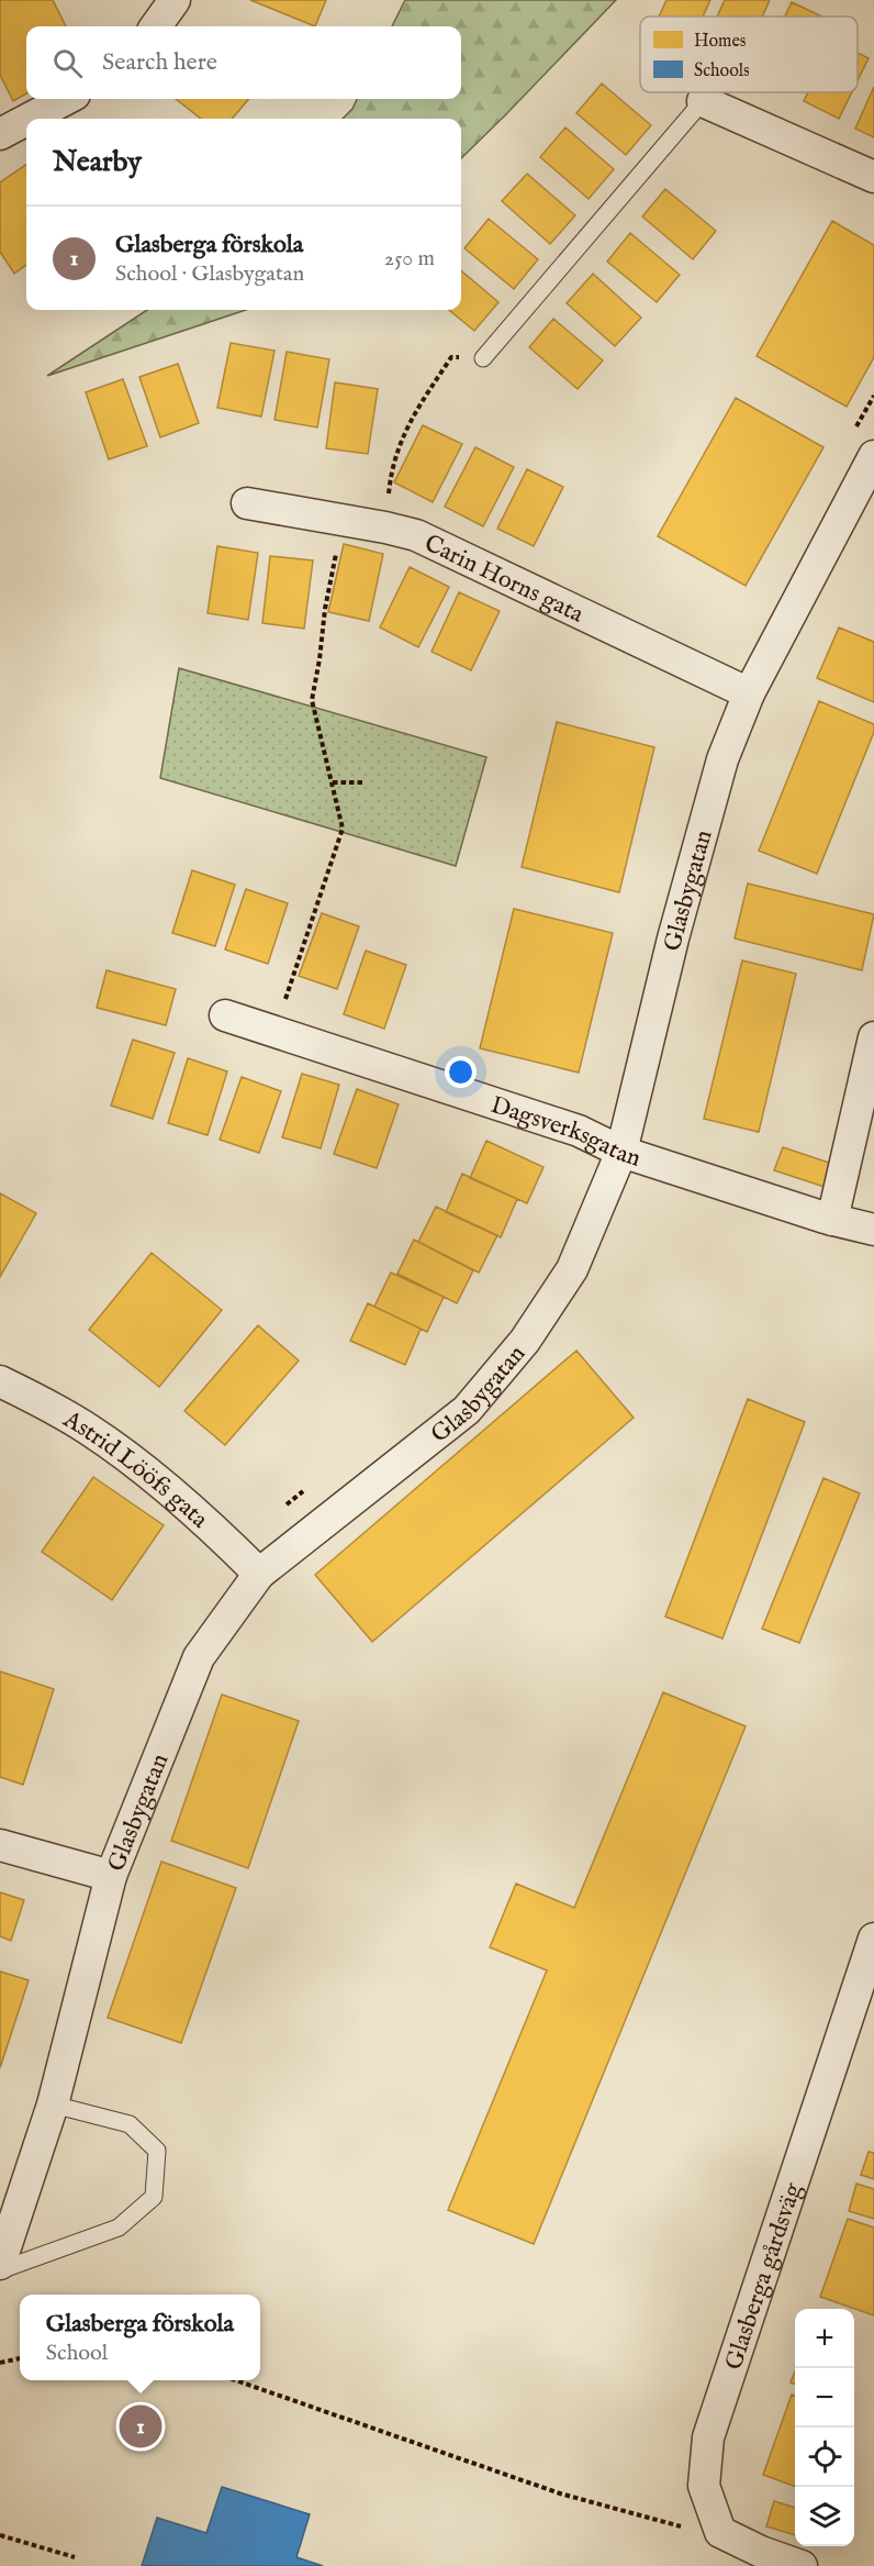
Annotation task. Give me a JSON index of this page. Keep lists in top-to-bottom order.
{
  "streets": {
    "street": [
      "Carin Horns gata",
      "Glasbygatan",
      "Dagsverksgatan",
      "Astrid Lööfs gata",
      "Glasberga gårdsväg"
    ]
  },
  "crossings": [
    ["Carin Horns gata", "Glasbygatan"],
    ["Glasbygatan", "Dagsverksgatan"],
    ["Glasbygatan", "Astrid Lööfs gata"]
  ],
  "legend": ["Homes", "Schools"],
  "page": {
    "search": "Search here",
    "heading": "Nearby",
    "list": [
      {
        "mark": "1",
        "name": "Glasberga förskola",
        "note": "School · Glasbygatan",
        "value": "250 m"
      }
    ],
    "popup": ["Glasberga förskola", "School"],
    "map_buttons": ["+", "−"],
    "pins": "1"
  }
}
